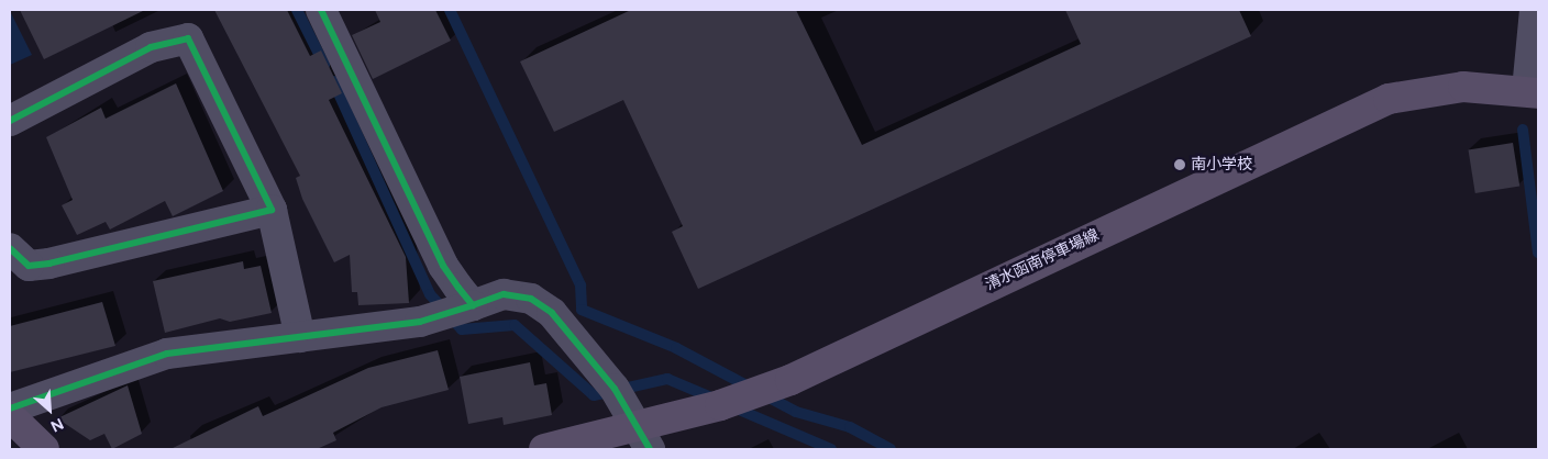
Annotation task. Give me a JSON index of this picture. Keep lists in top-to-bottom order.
{
  "streets": {
    "main road": ["清水函南停車場線"]
  },
  "places": ["南小学校"],
  "north": "bottom right"
}
